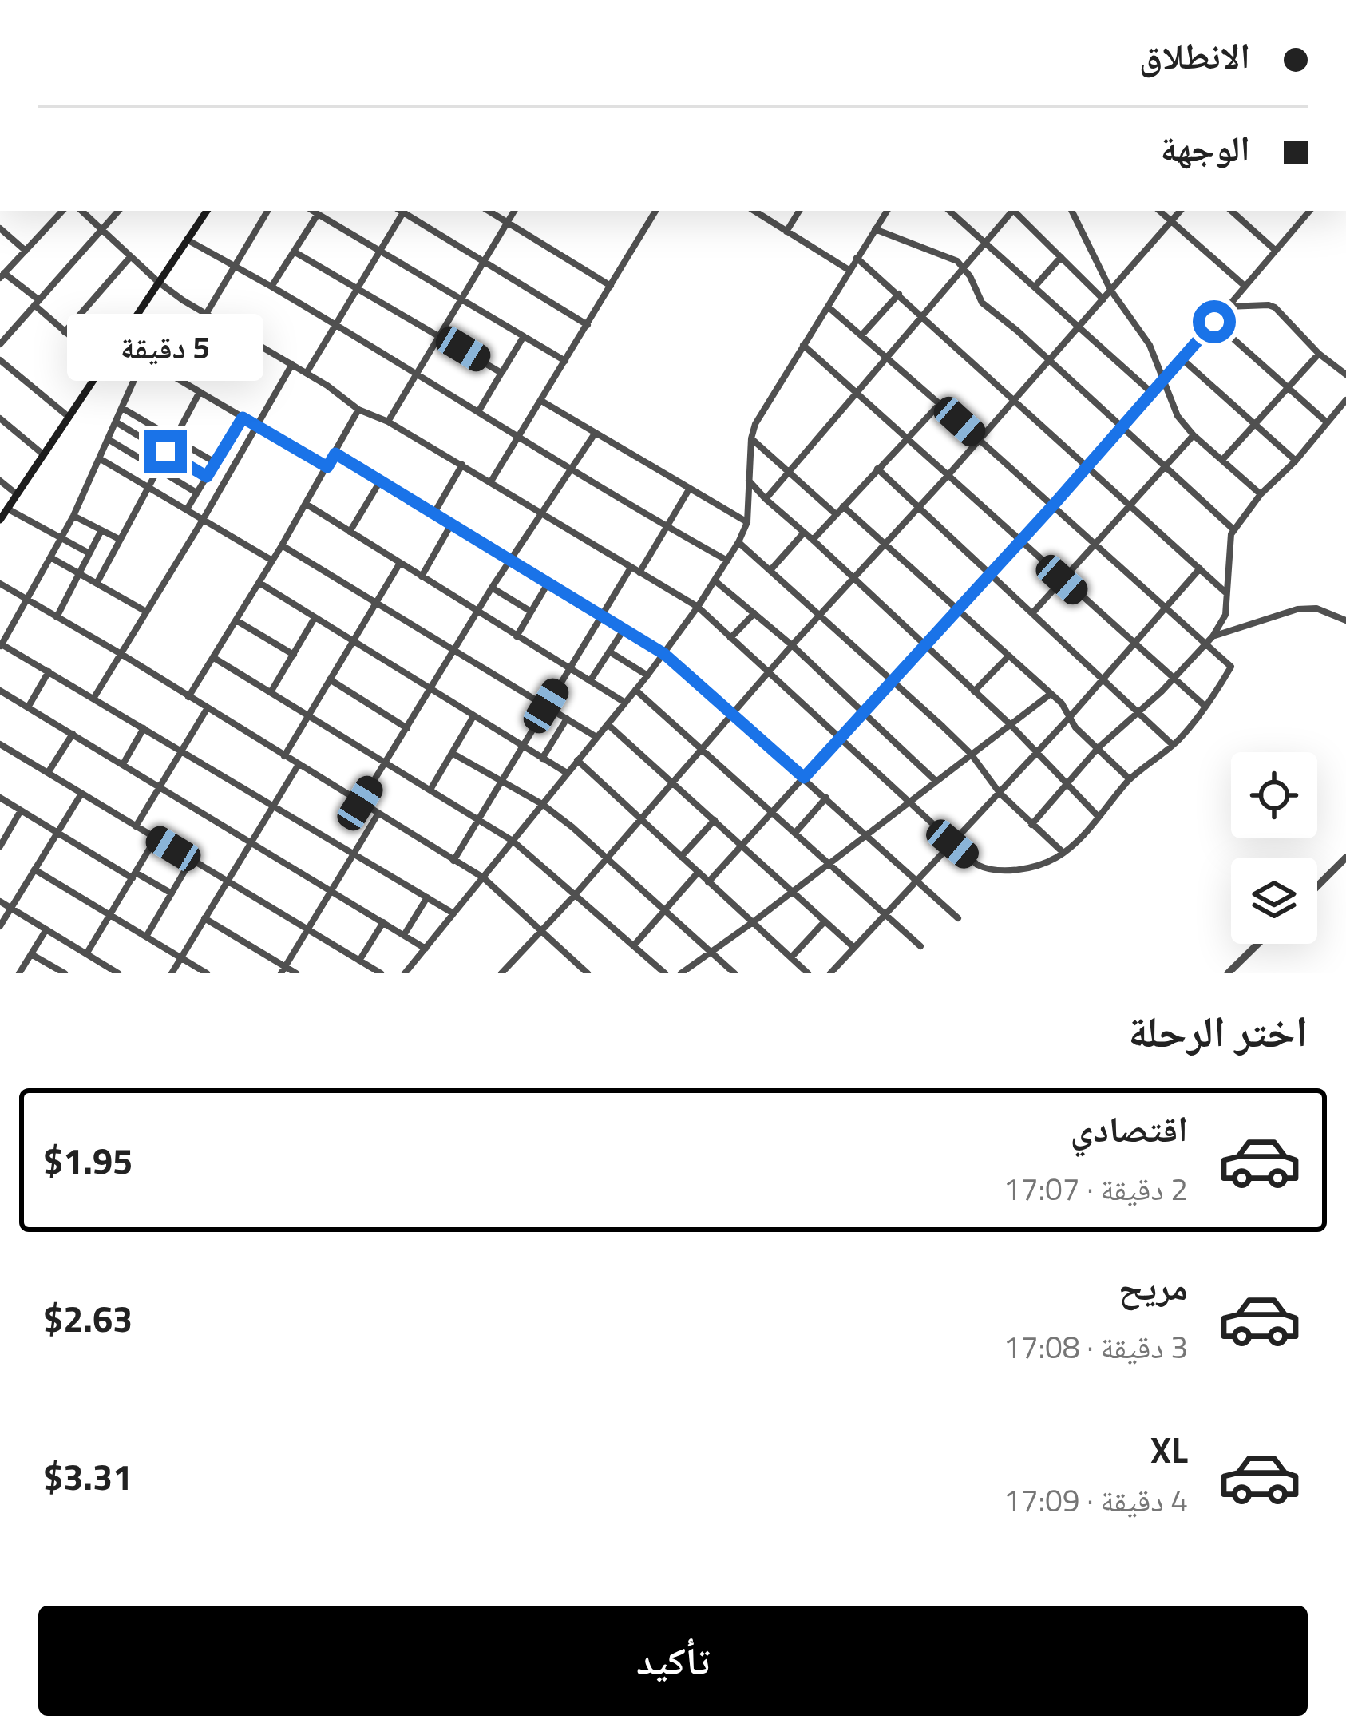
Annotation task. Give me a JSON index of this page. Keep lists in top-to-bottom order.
{
  "page": {
    "banner": ["الانطلاق", "الوجهة"],
    "bubble": "5 دقيقة",
    "heading": "اختر الرحلة",
    "list": [
      {
        "name": "اقتصادي",
        "note": "2 دقيقة · 17:07",
        "value": "$1.95"
      },
      {
        "name": "مريح",
        "note": "3 دقيقة · 17:08",
        "value": "$2.63"
      },
      {
        "name": "XL",
        "note": "4 دقيقة · 17:09",
        "value": "$3.31"
      }
    ],
    "buttons": "تأكيد"
  }
}
